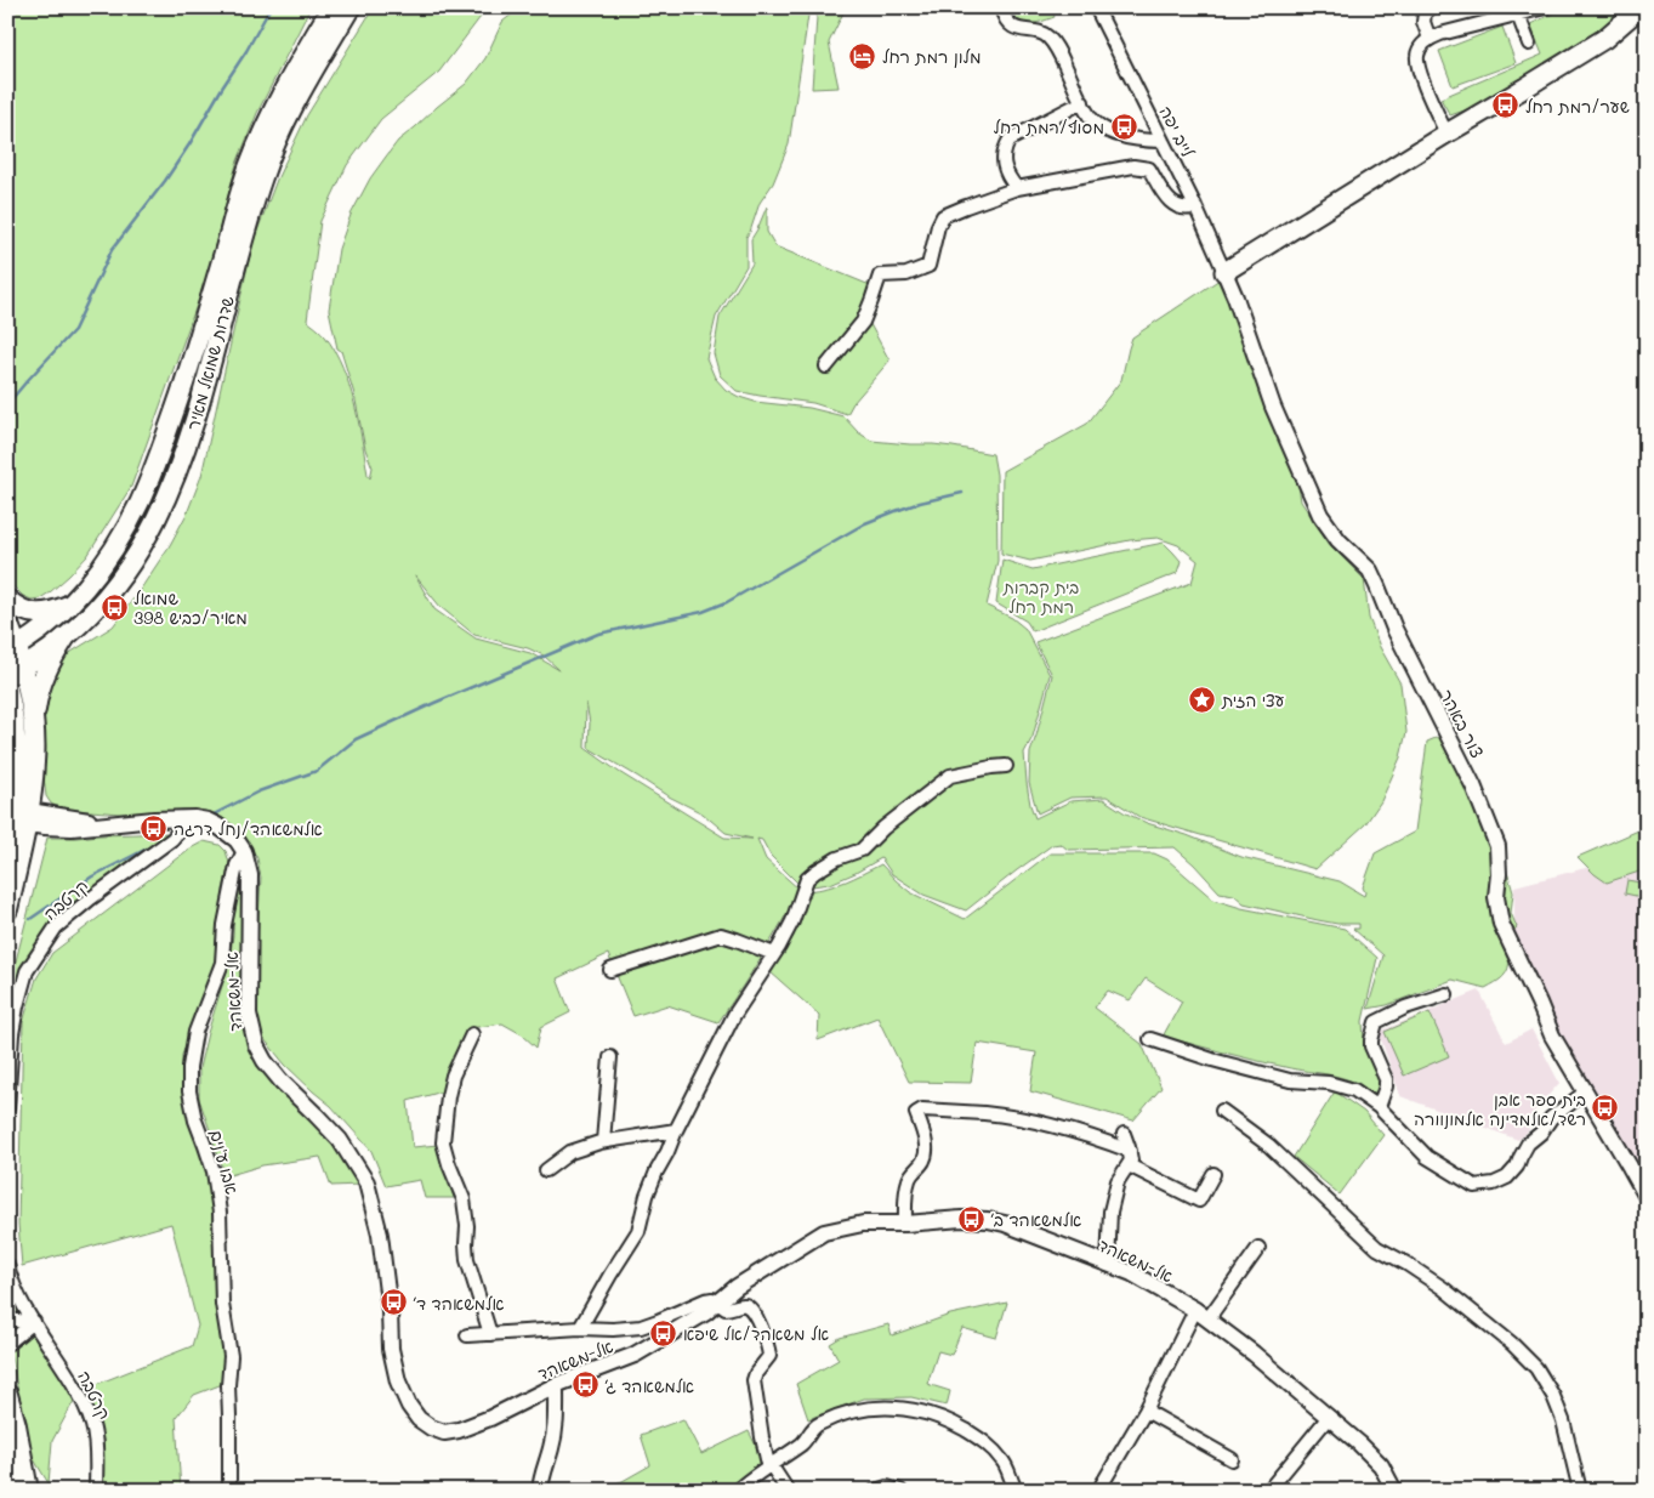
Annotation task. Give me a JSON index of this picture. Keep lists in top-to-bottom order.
{
  "streets": {
    "main road": ["שדרות שמואל מאיר"],
    "street": [
      "לייב יפה",
      "צור באהר",
      "קרטבה",
      "אל-משאהד",
      "אבו ע'נים"
    ]
  },
  "crossings": [
    ["לייב יפה", "צור באהר"],
    ["אל-משאהד", "אבו ע'נים"]
  ],
  "parks": ["בית קברות רמת רחל"],
  "places": {
    "hotel": ["מלון רמת רחל"],
    "bus stop": [
      "שער/רמת רחל",
      "מסוף/רמת רחל",
      "שמואל מאיר/כביש 398",
      "אלמשאהד/נחל דרגה",
      "בית ספר אבן רשד/אלמדינה אלמונוורה",
      "אלמשאהד ב׳",
      "אלמשאהד ד׳",
      "אל משאהד/אל שיפא",
      "אלמשאהד ג׳"
    ],
    "place": ["עצי הזית"]
  }
}
